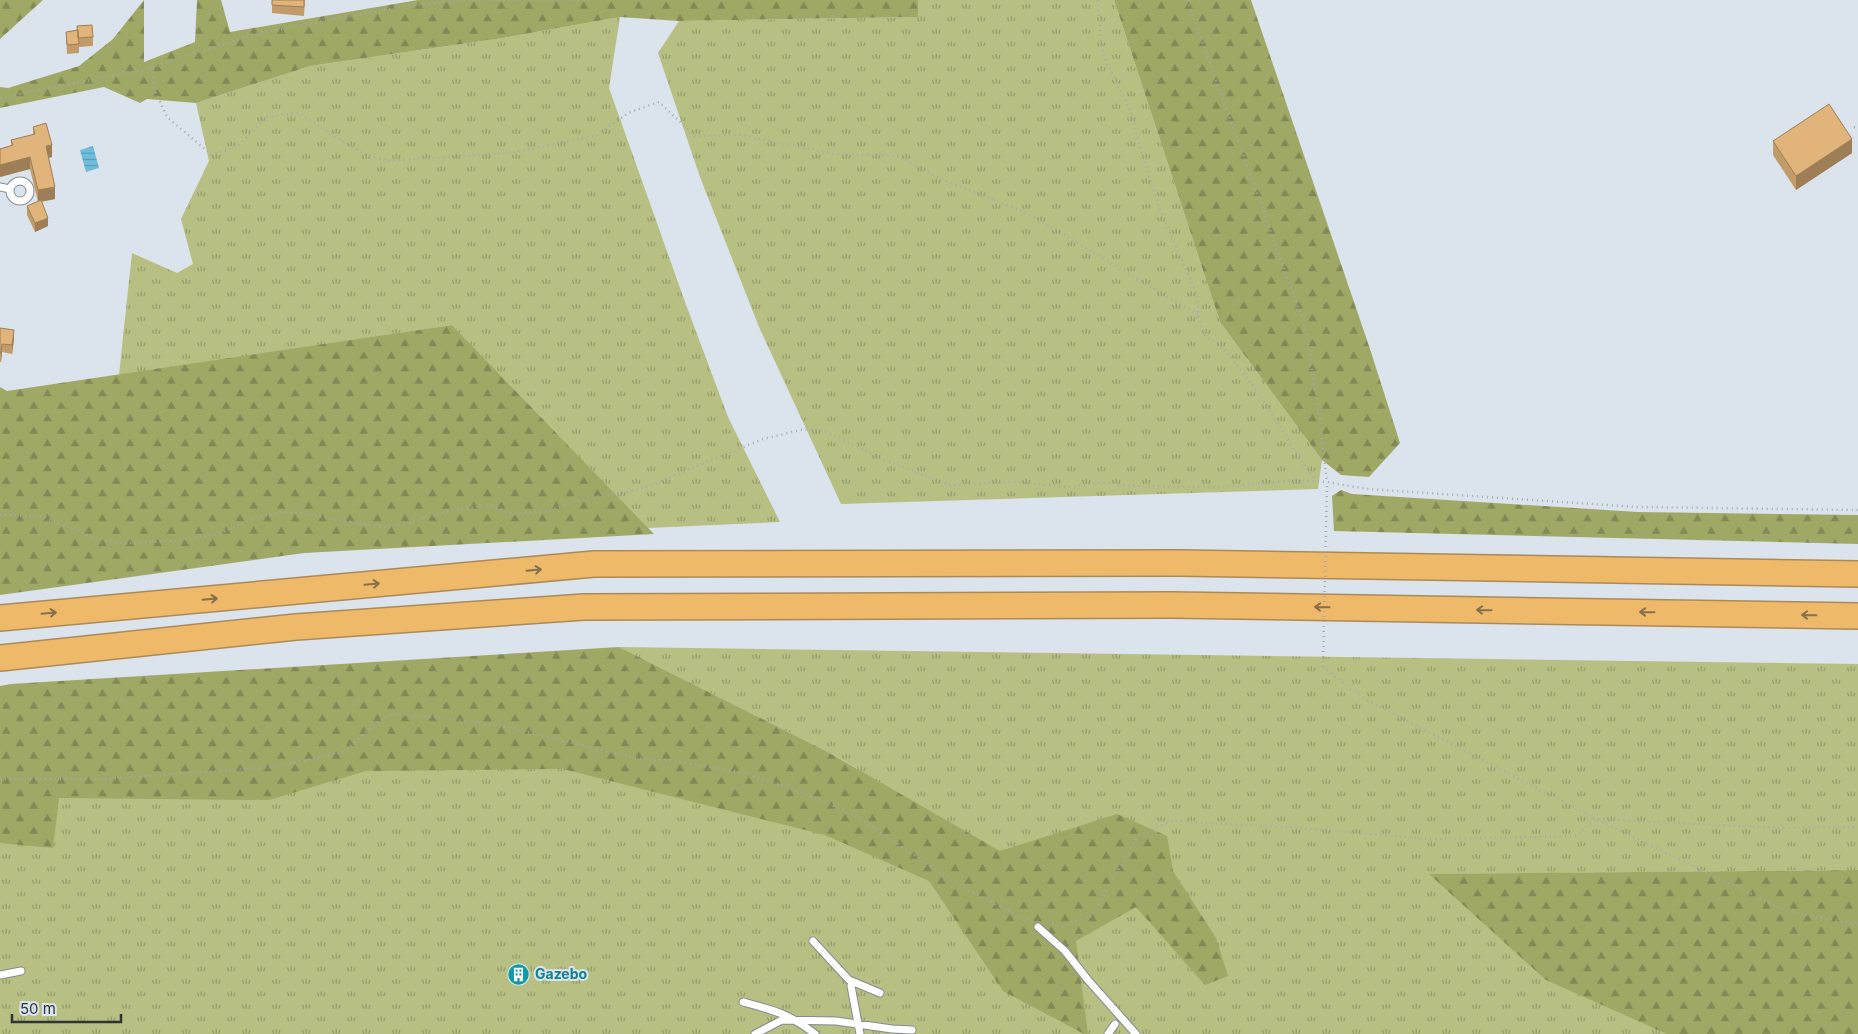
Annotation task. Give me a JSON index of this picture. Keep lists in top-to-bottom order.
{
  "places": {
    "building": ["Gazebo"]
  },
  "scale_bar": "50 m"
}
